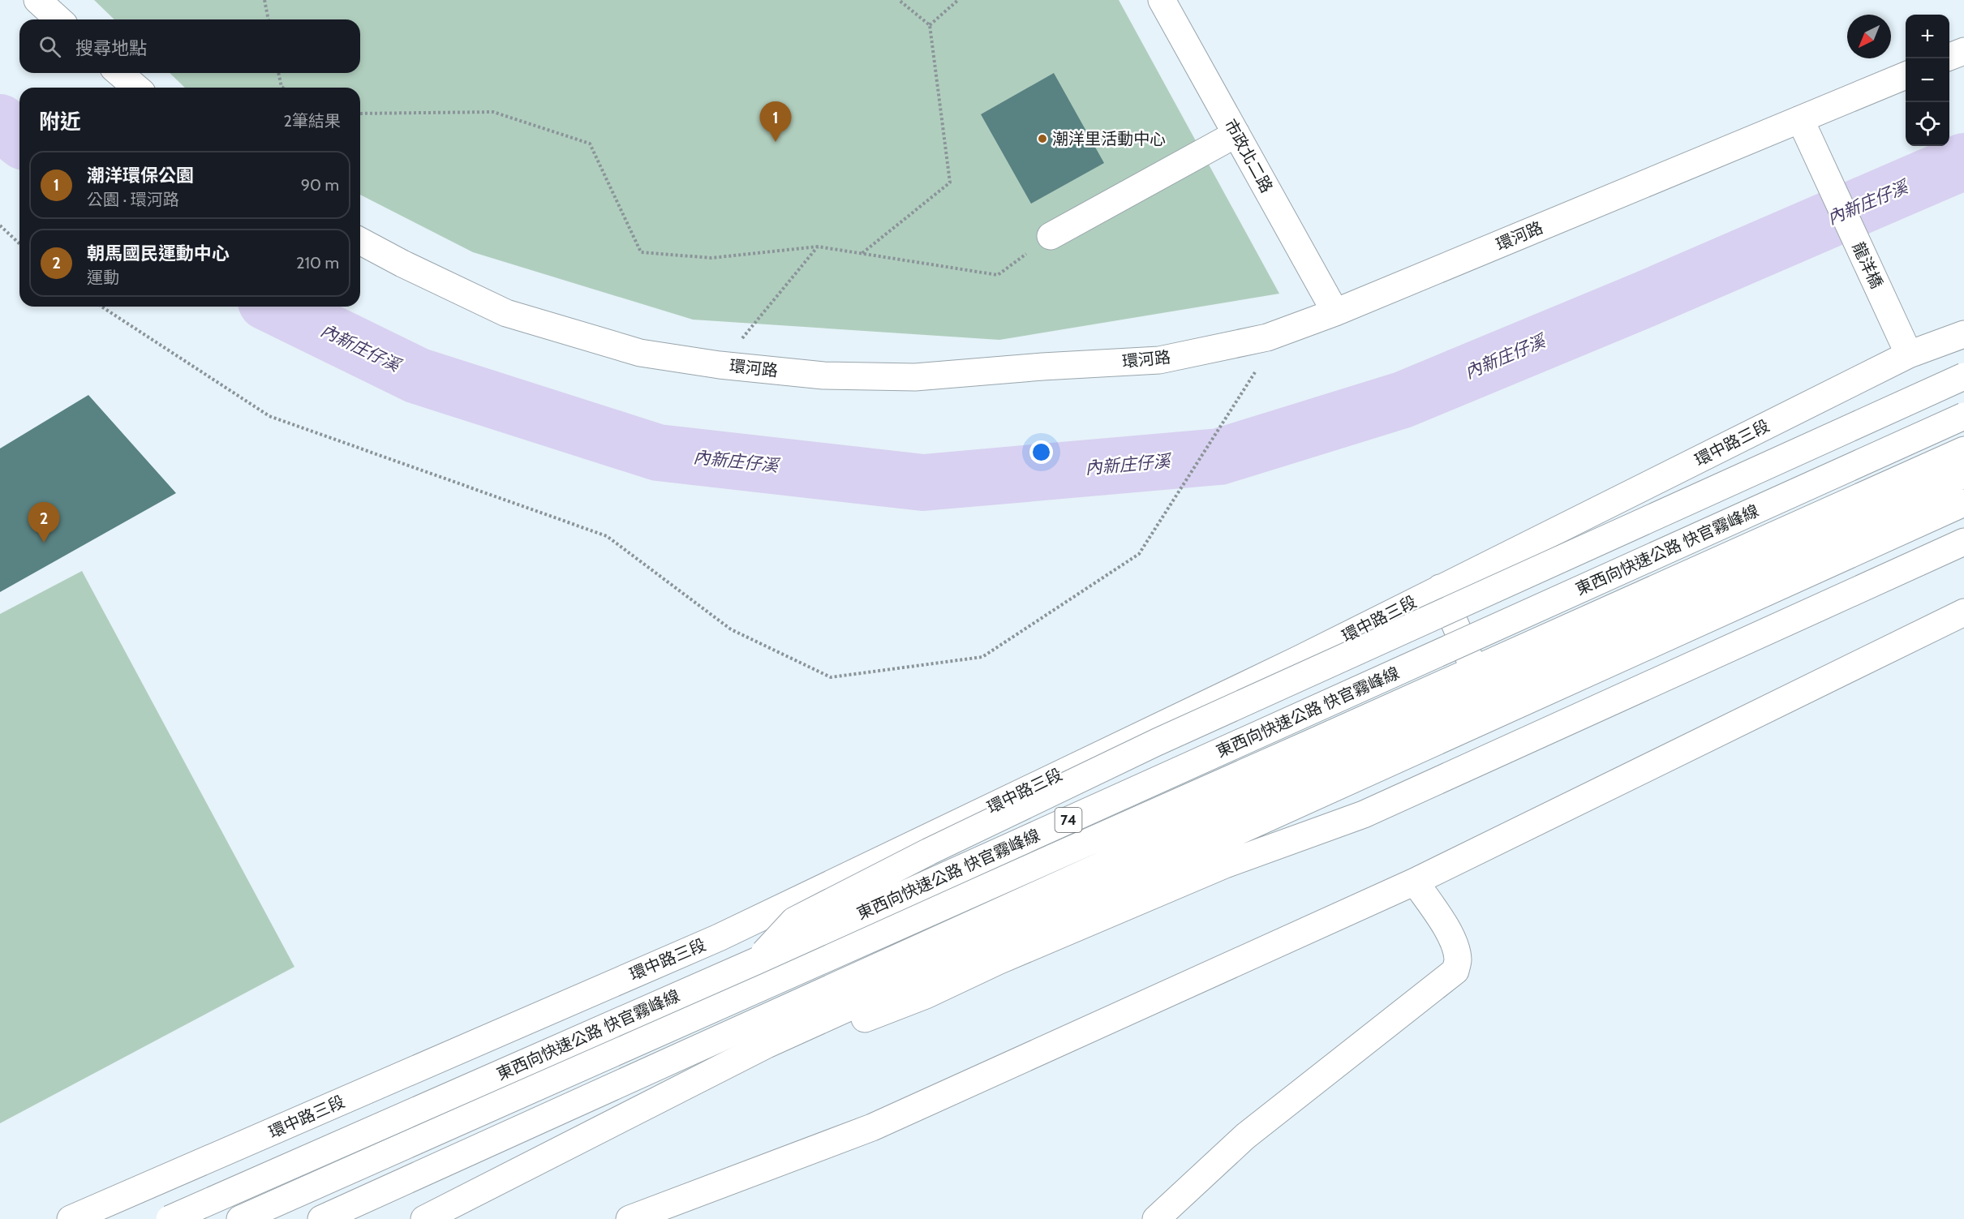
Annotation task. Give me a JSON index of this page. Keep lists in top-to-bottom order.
{
  "streets": {
    "main road": [
      "市政北二路",
      "環河路",
      "龍洋橋",
      "環中路三段",
      "東西向快速公路 快官霧峰線",
      "74"
    ]
  },
  "crossings": [
    ["市政北二路", "環河路"],
    ["環河路", "龍洋橋"],
    ["龍洋橋", "環中路三段"]
  ],
  "water": ["內新庄仔溪"],
  "places": ["潮洋里活動中心"],
  "north": "bottom left",
  "page": {
    "map_buttons": ["+", "−"],
    "search": "搜尋地點",
    "heading": ["附近", "2筆結果"],
    "pins": ["1", "2"],
    "list": [
      {
        "mark": "1",
        "name": "潮洋環保公園",
        "note": "公園 · 環河路",
        "value": "90 m"
      },
      {
        "mark": "2",
        "name": "朝馬國民運動中心",
        "note": "運動",
        "value": "210 m"
      }
    ]
  }
}
